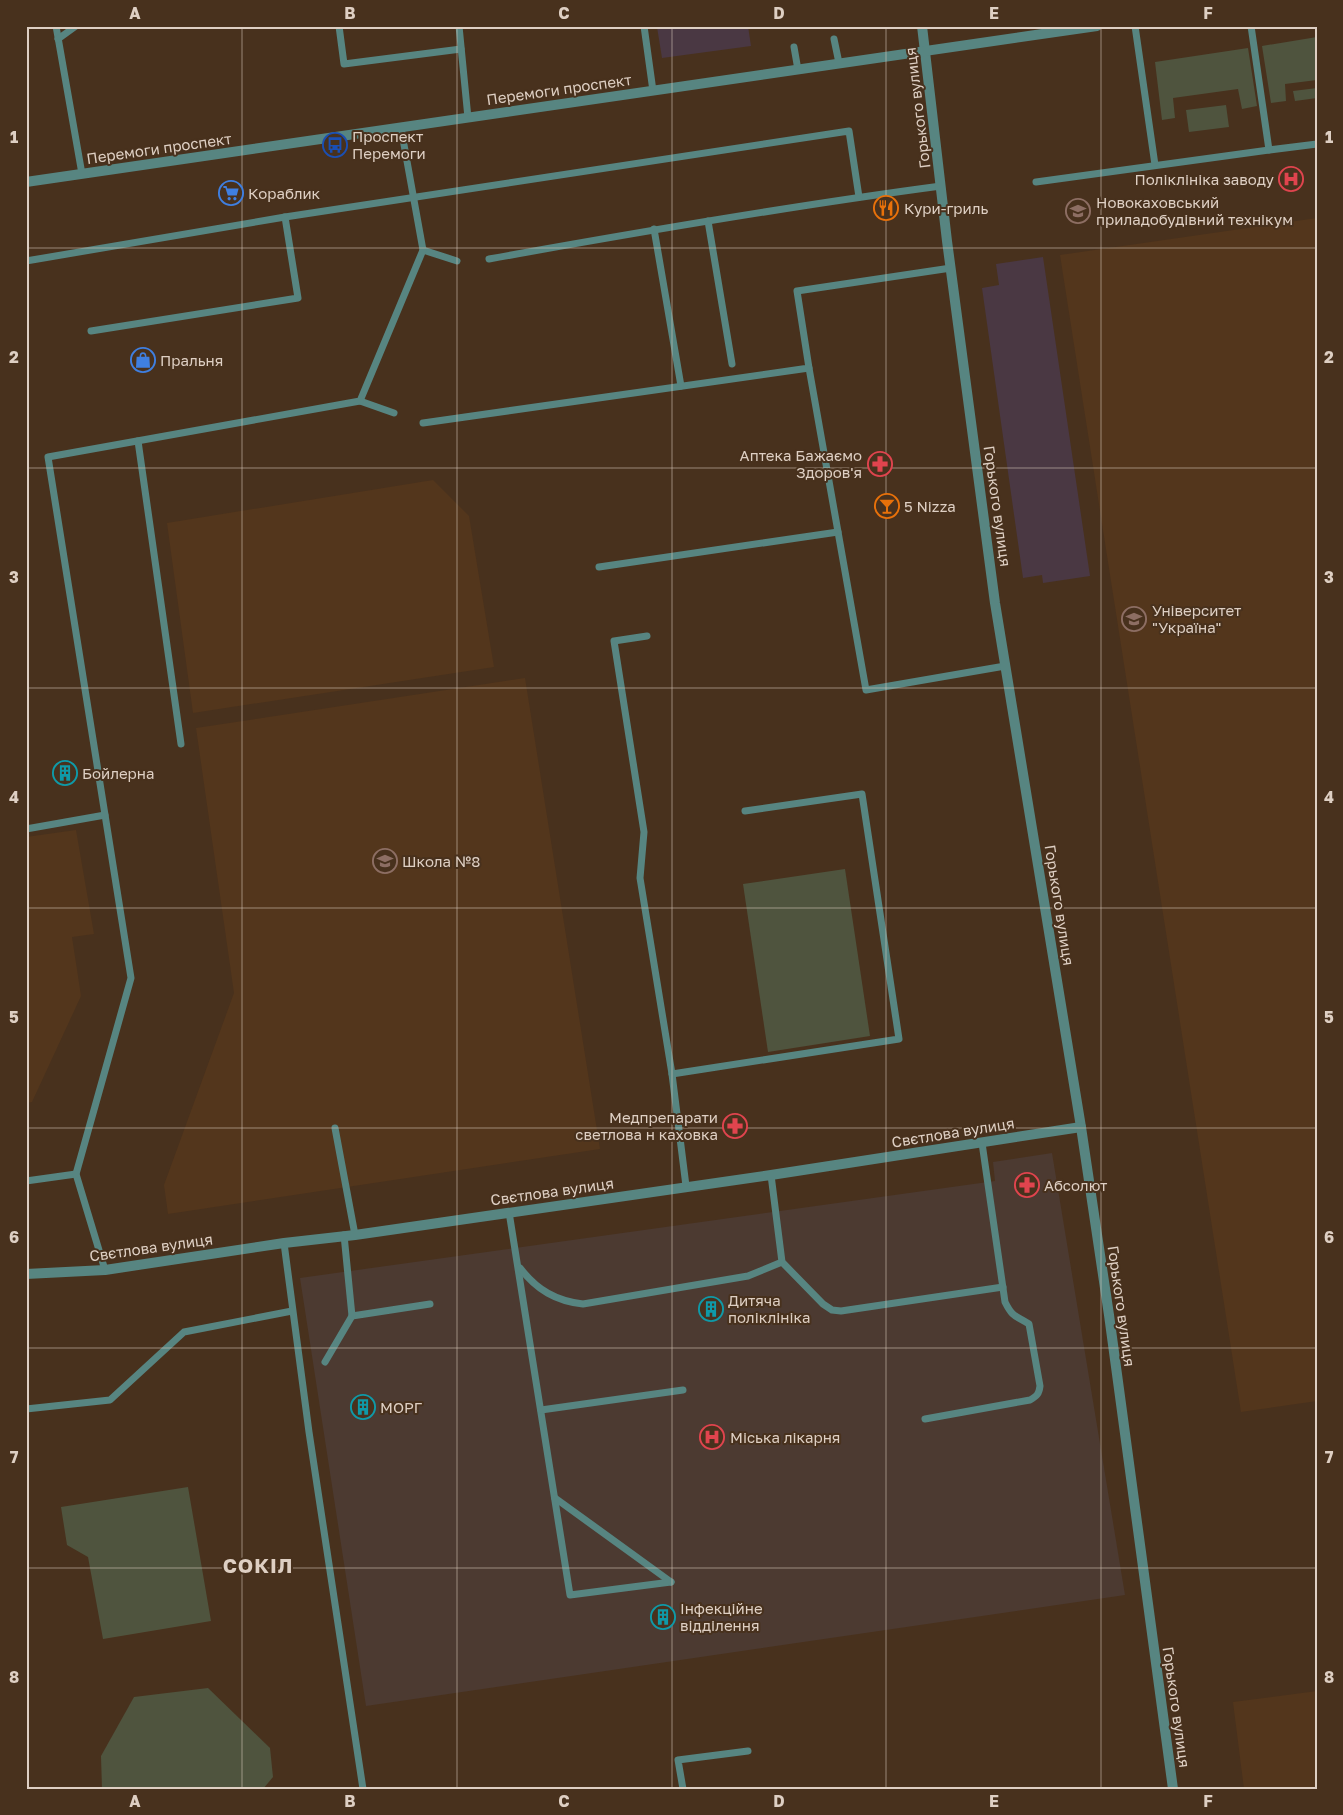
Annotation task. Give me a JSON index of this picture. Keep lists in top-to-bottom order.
{
  "streets": {
    "street": ["Перемоги проспект", "Горького вулиця", "Свєтлова вулиця"]
  },
  "crossings": [
    ["Перемоги проспект", "Горького вулиця"],
    ["Горького вулиця", "Свєтлова вулиця"]
  ],
  "districts": ["СОКІЛ"],
  "places": {
    "bus stop": ["Проспект Перемоги"],
    "hospital": ["Поліклініка заводу", "Міська лікарня"],
    "supermarket": ["Кораблик"],
    "restaurant": ["Кури-гриль"],
    "school or university": ["Новокаховський приладобудівний технікум", "Університет \"Україна\"", "Школа №8"],
    "shop": ["Пральня"],
    "pharmacy": ["Аптека Бажаємо Здоров'я", "Медпрепарати светлова н каховка", "Абсолют"],
    "bar": ["5 Nizza"],
    "building": [
      "Бойлерна",
      "Дитяча поліклініка",
      "МОРГ",
      "Інфекційне відділення"
    ]
  },
  "grid": {
    "columns": [
      "A",
      "B",
      "C",
      "D",
      "E",
      "F"
    ],
    "rows": [
      "1",
      "2",
      "3",
      "4",
      "5",
      "6",
      "7",
      "8"
    ]
  }
}
